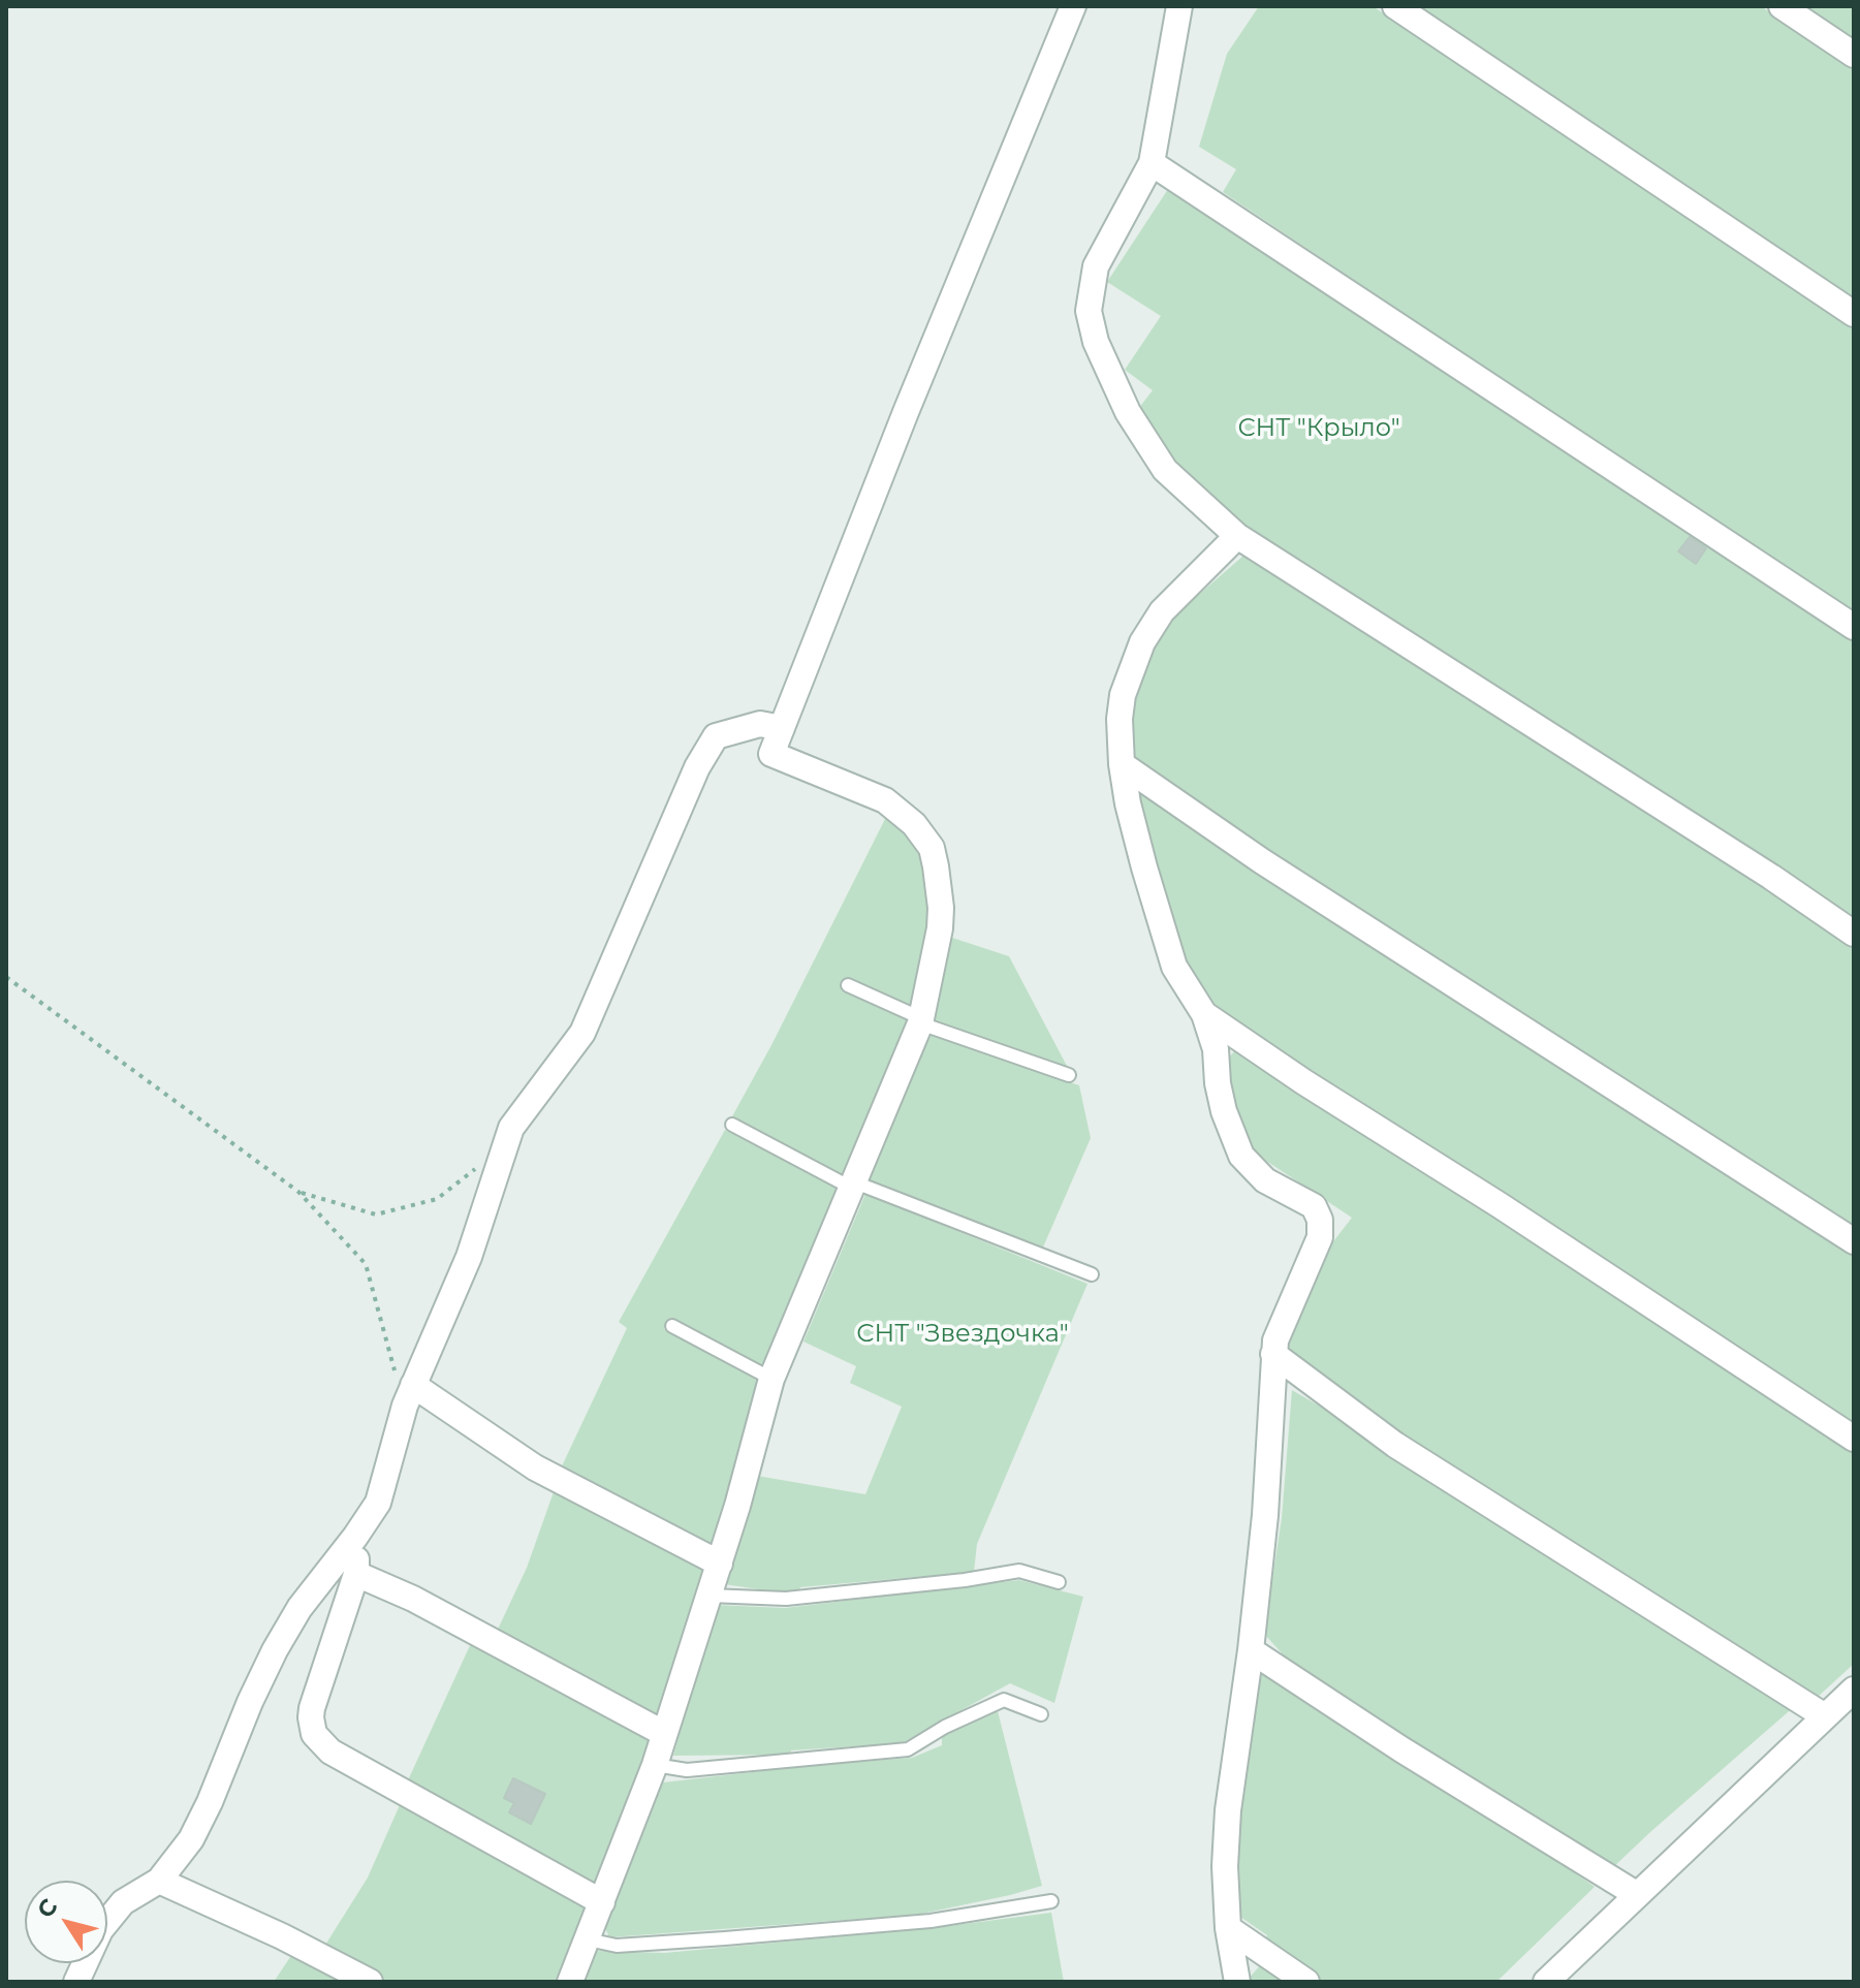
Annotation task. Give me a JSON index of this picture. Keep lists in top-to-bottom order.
{
  "parks": ["СНТ \"Крыло\"", "СНТ \"Звездочка\""],
  "north": "top left"
}
